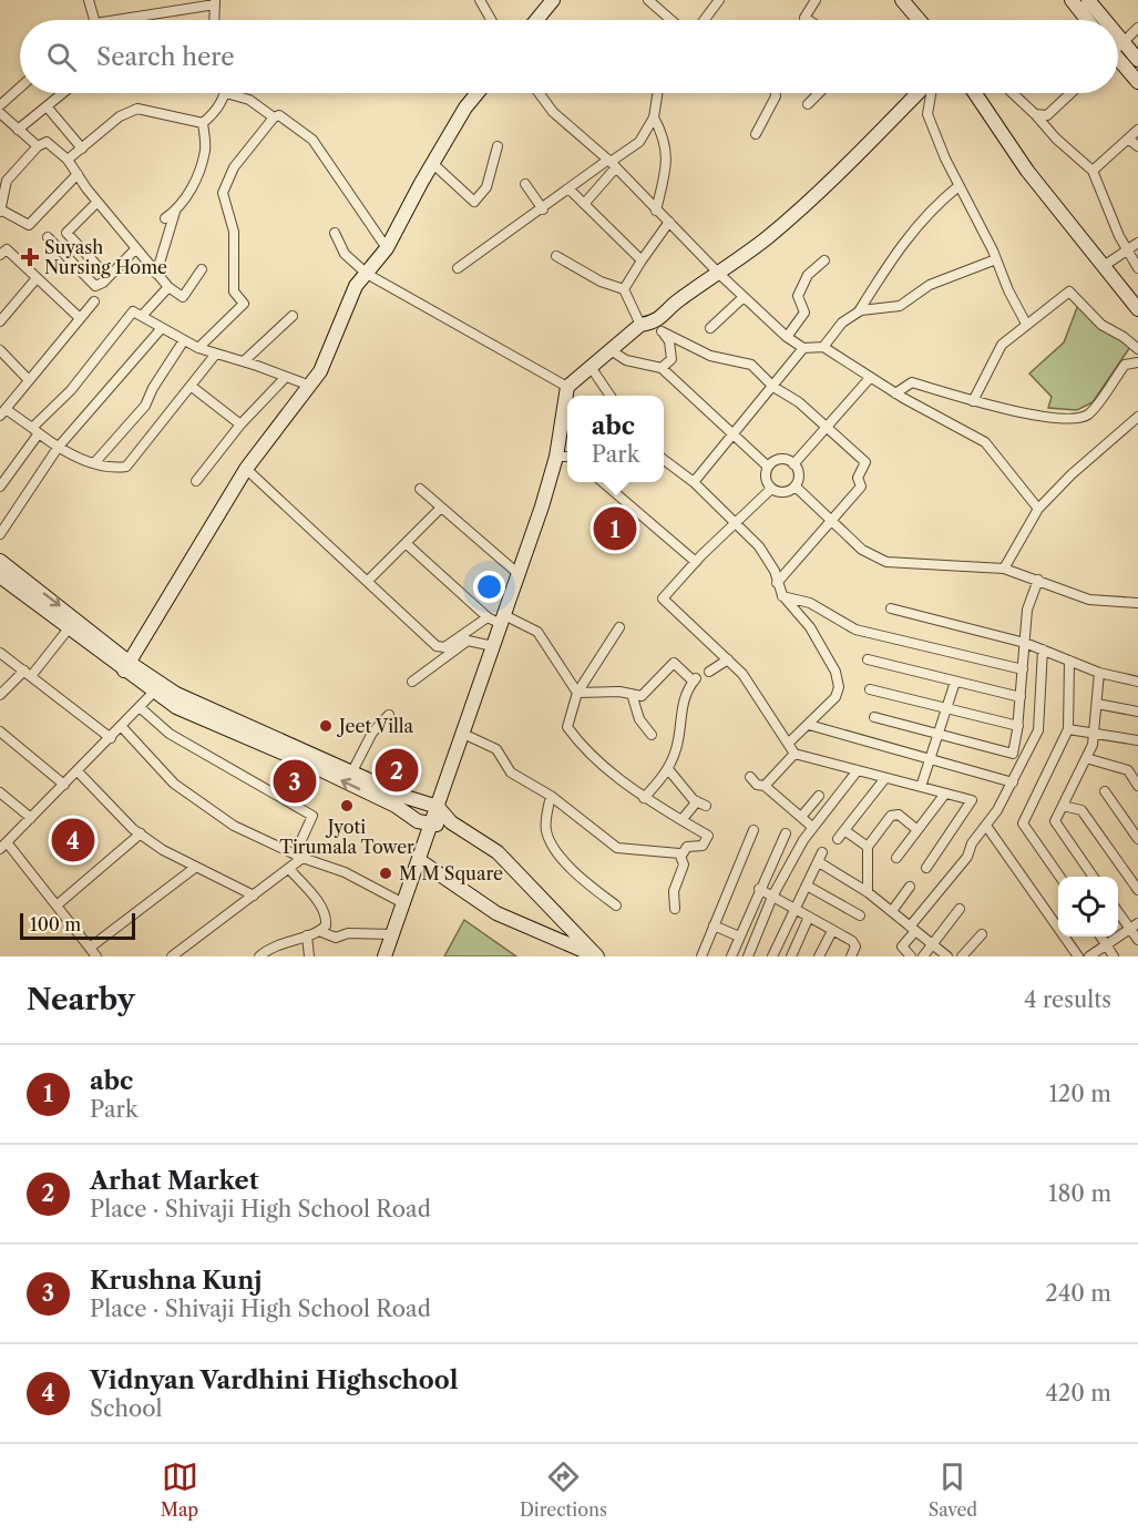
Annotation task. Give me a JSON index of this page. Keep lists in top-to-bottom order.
{
  "places": {
    "health": ["Suyash Nursing Home"],
    "other": ["Jeet Villa", "Jyoti Tirumala Tower", "M M Square"]
  },
  "scale_bar": "100 m",
  "page": {
    "search": "Search here",
    "popup": ["abc", "Park"],
    "pins": [
      "1",
      "2",
      "3",
      "4"
    ],
    "scale": "100 m",
    "heading": ["Nearby", "4 results"],
    "list": [
      {
        "mark": "1",
        "name": "abc",
        "note": "Park",
        "value": "120 m"
      },
      {
        "mark": "2",
        "name": "Arhat Market",
        "note": "Place · Shivaji High School Road",
        "value": "180 m"
      },
      {
        "mark": "3",
        "name": "Krushna Kunj",
        "note": "Place · Shivaji High School Road",
        "value": "240 m"
      },
      {
        "mark": "4",
        "name": "Vidnyan Vardhini Highschool",
        "note": "School",
        "value": "420 m"
      }
    ],
    "nav": ["Map", "Directions", "Saved"]
  }
}
